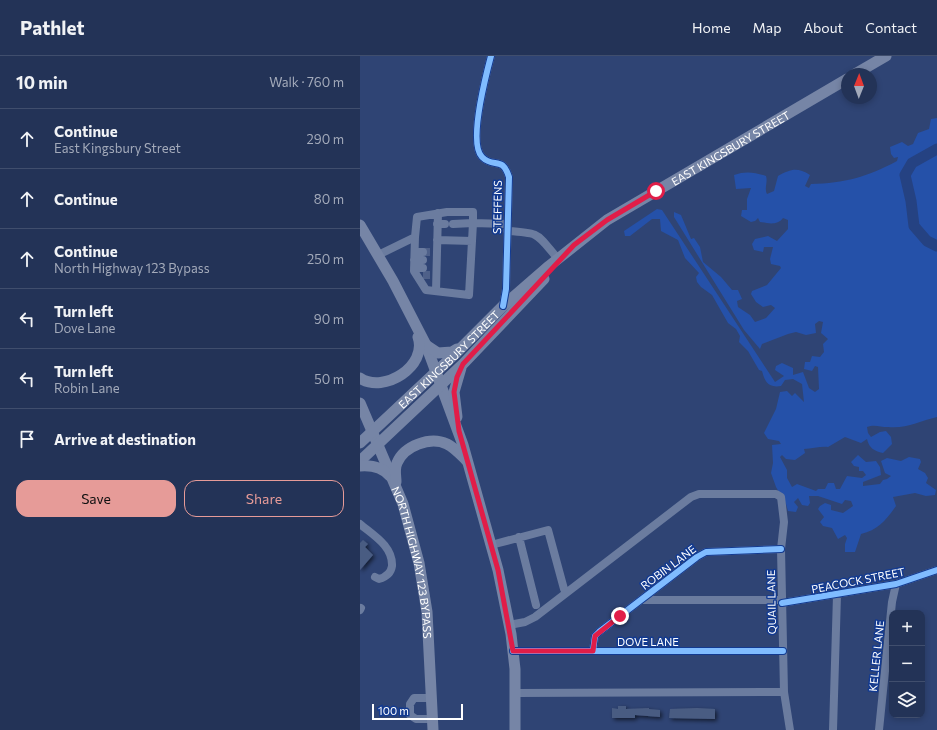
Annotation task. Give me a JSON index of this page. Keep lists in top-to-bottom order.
{
  "streets": {
    "main road": ["EAST KINGSBURY STREET", "NORTH HIGHWAY 123 BYPASS"],
    "street": [
      "STEFFENS",
      "ROBIN LANE",
      "PEACOCK STREET",
      "QUAIL LANE",
      "DOVE LANE",
      "KELLER LANE"
    ]
  },
  "crossings": [
    ["EAST KINGSBURY STREET", "STEFFENS"],
    ["EAST KINGSBURY STREET", "NORTH HIGHWAY 123 BYPASS"],
    ["ROBIN LANE", "PEACOCK STREET"],
    ["ROBIN LANE", "QUAIL LANE"],
    ["ROBIN LANE", "DOVE LANE"],
    ["PEACOCK STREET", "QUAIL LANE"],
    ["PEACOCK STREET", "KELLER LANE"],
    ["QUAIL LANE", "DOVE LANE"]
  ],
  "scale_bar": "100 m",
  "north": "top",
  "page": {
    "header": "Pathlet",
    "nav": [
      "Home",
      "Map",
      "About",
      "Contact"
    ],
    "heading": ["10 min", "Walk · 760 m"],
    "list": [
      ["Continue", "East Kingsbury Street", "290 m"],
      ["Continue", "80 m"],
      ["Continue", "North Highway 123 Bypass", "250 m"],
      ["Turn left", "Dove Lane", "90 m"],
      ["Turn left", "Robin Lane", "50 m"],
      "Arrive at destination"
    ],
    "buttons": ["Save", "Share"],
    "map_buttons": ["+", "−"],
    "scale": "100 m"
  }
}
